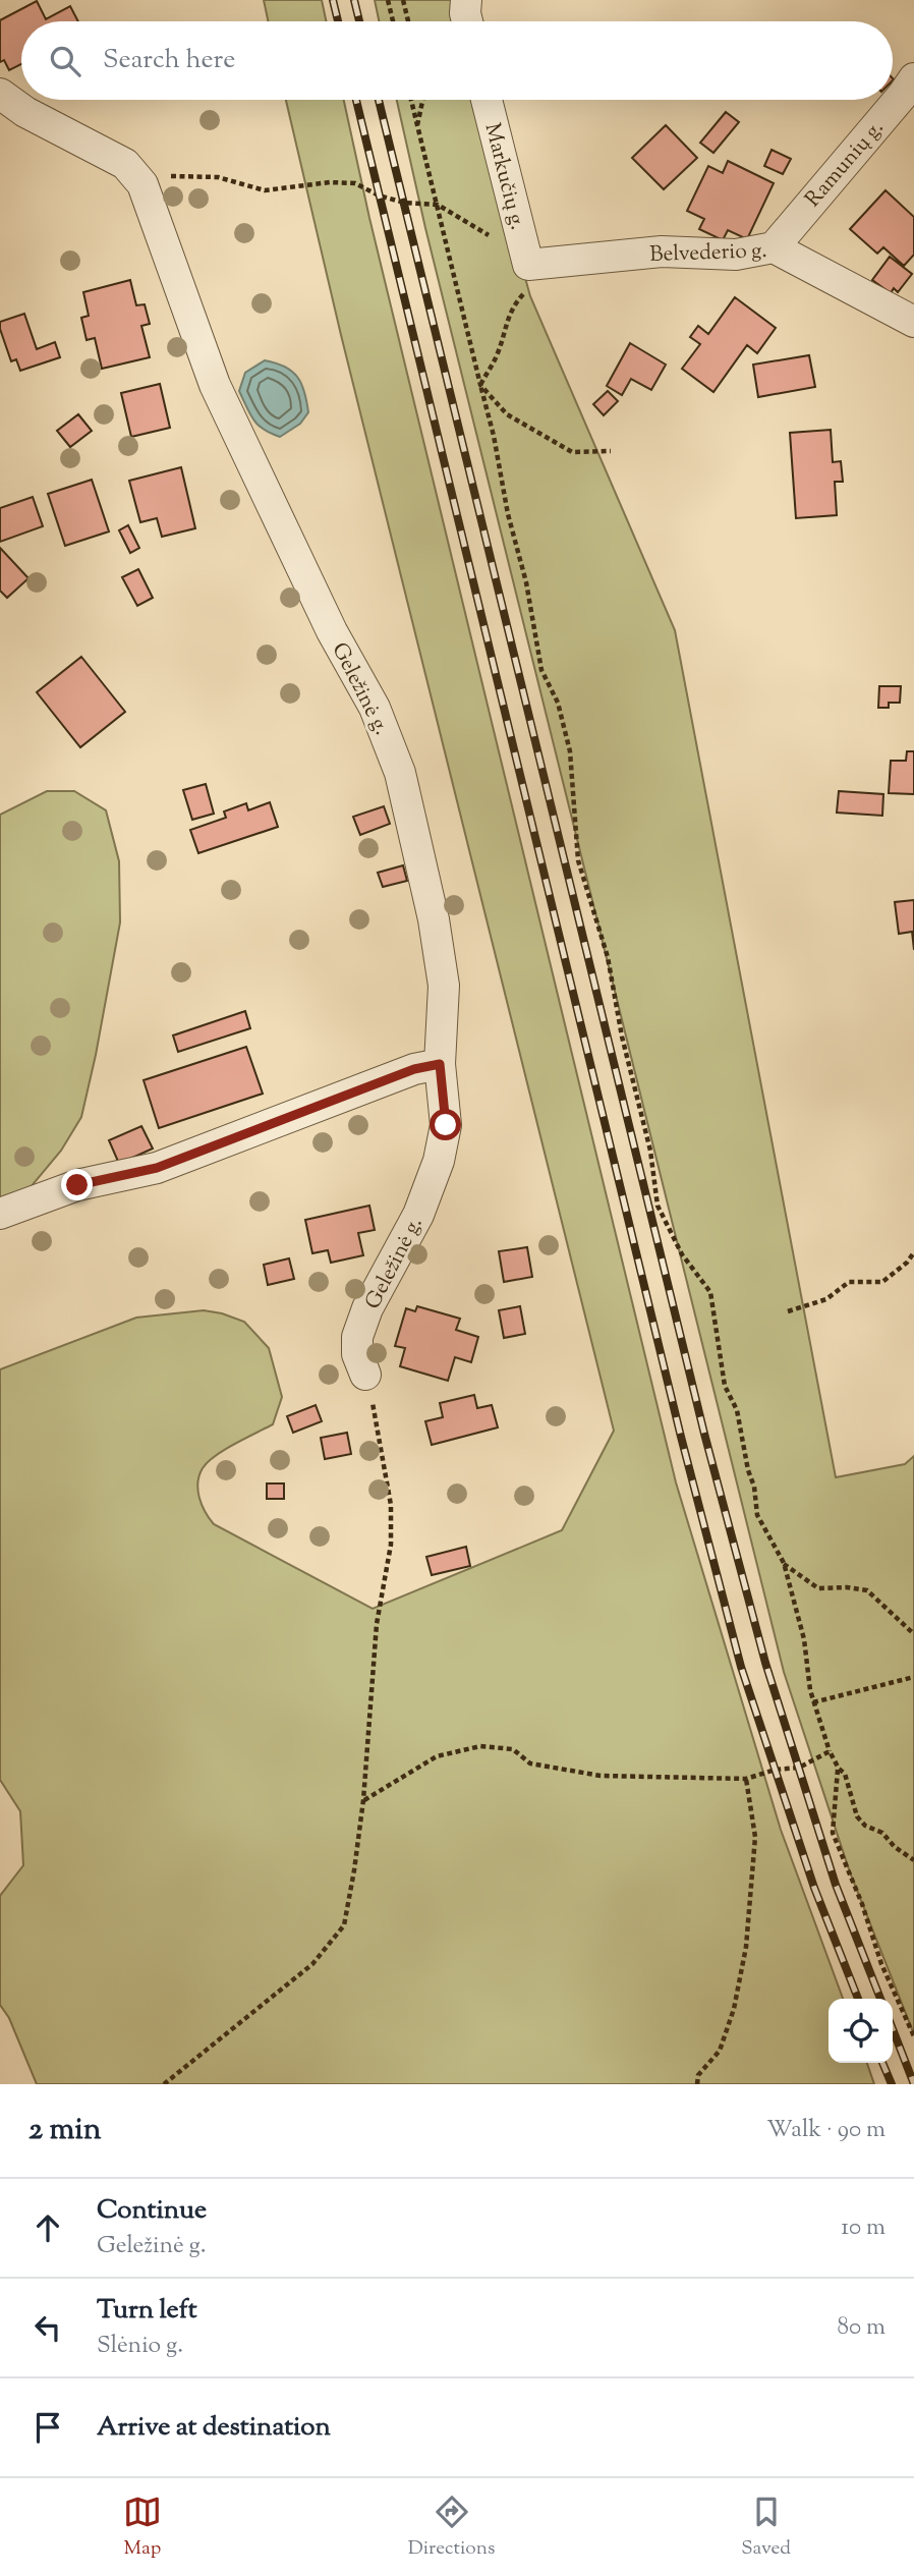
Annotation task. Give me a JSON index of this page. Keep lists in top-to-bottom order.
{
  "streets": {
    "street": [
      "Ramunių g.",
      "Markučių g.",
      "Belvederio g.",
      "Geležinė g."
    ]
  },
  "crossings": [
    ["Ramunių g.", "Belvederio g."],
    ["Markučių g.", "Belvederio g."]
  ],
  "page": {
    "search": "Search here",
    "heading": ["2 min", "Walk · 90 m"],
    "list": [
      ["Continue", "Geležinė g.", "10 m"],
      ["Turn left", "Slėnio g.", "80 m"],
      "Arrive at destination"
    ],
    "nav": ["Map", "Directions", "Saved"]
  }
}
